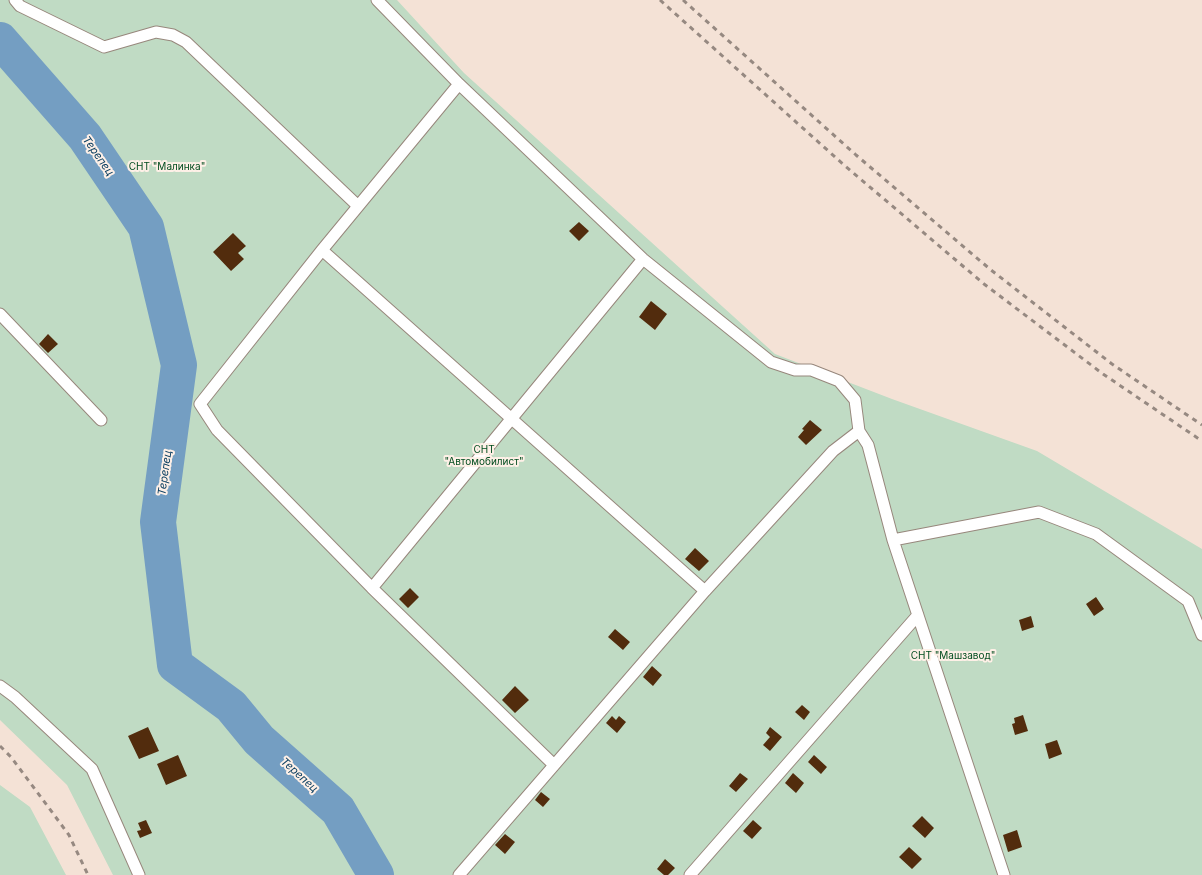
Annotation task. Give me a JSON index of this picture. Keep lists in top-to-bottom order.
{
  "water": ["Терепец"],
  "parks": ["СНТ \"Малинка\"", "СНТ \"Автомобилист\"", "СНТ \"Машзавод\""]
}
